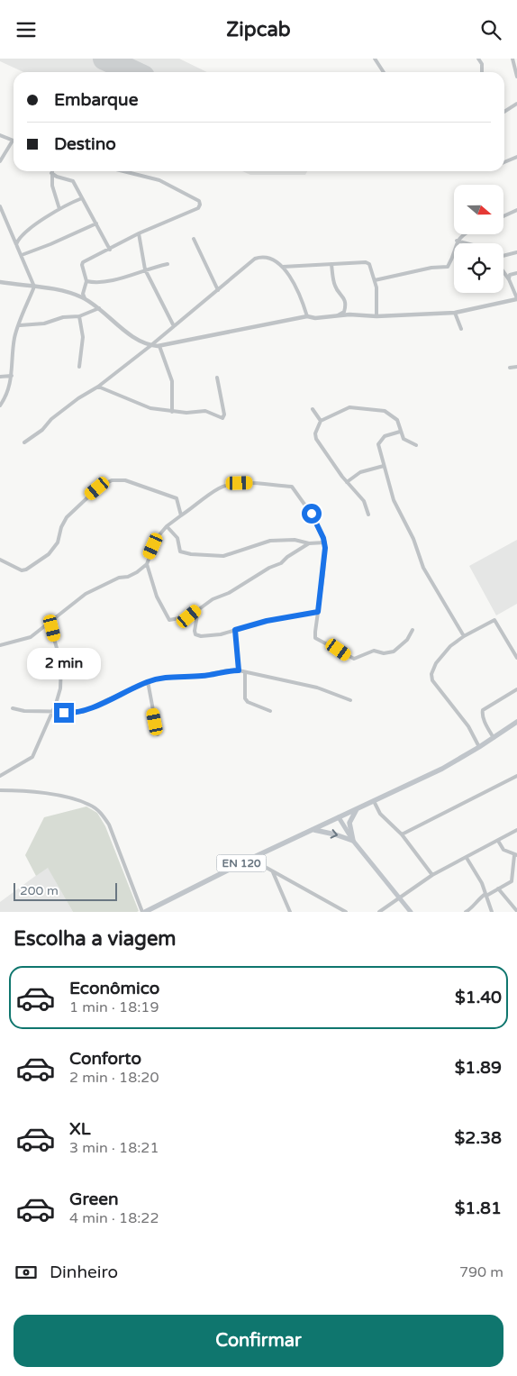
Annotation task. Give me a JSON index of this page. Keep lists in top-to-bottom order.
{
  "streets": {
    "main road": ["EN 120"]
  },
  "scale_bar": "200 m",
  "north": "right",
  "page": {
    "header": "Zipcab",
    "banner": ["Embarque", "Destino"],
    "bubble": "2 min",
    "scale": "200 m",
    "heading": "Escolha a viagem",
    "list": [
      {
        "name": "Econômico",
        "note": "1 min · 18:19",
        "value": "$1.40"
      },
      {
        "name": "Conforto",
        "note": "2 min · 18:20",
        "value": "$1.89"
      },
      {
        "name": "XL",
        "note": "3 min · 18:21",
        "value": "$2.38"
      },
      {
        "name": "Green",
        "note": "4 min · 18:22",
        "value": "$1.81"
      }
    ],
    "pay": ["Dinheiro", "790 m"],
    "buttons": "Confirmar"
  }
}
